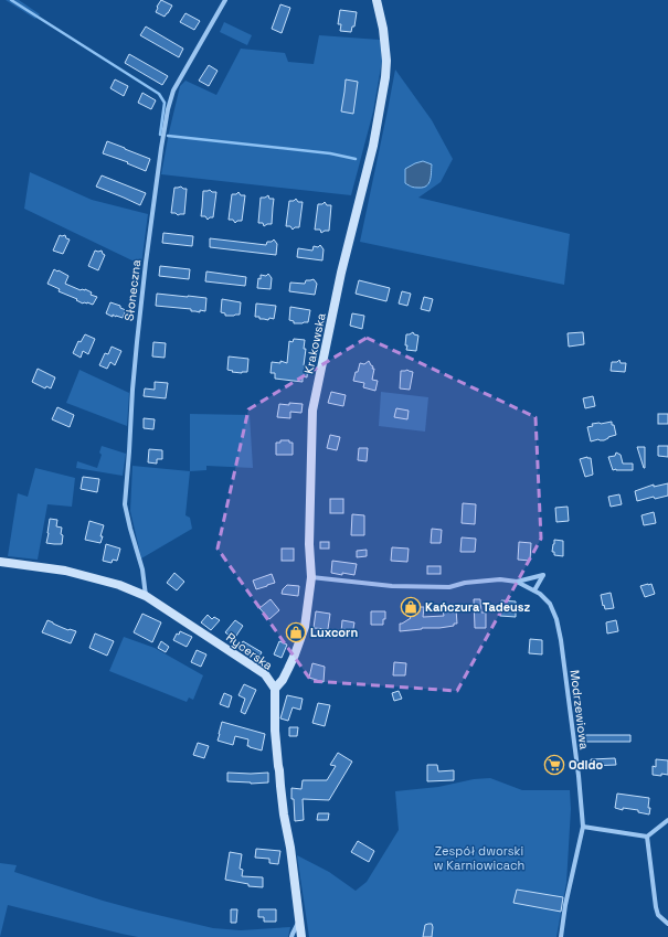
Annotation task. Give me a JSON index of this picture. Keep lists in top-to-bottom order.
{
  "streets": {
    "street": [
      "Słoneczna",
      "Krakowska",
      "Rycerska",
      "Modrzewiowa"
    ]
  },
  "crossings": [
    ["Słoneczna", "Rycerska"],
    ["Krakowska", "Rycerska"],
    ["Krakowska", "Modrzewiowa"]
  ],
  "parks": ["Zespół dworski w Karniowicach"],
  "places": {
    "shop": ["Kańczura Tadeusz", "Luxcorn"],
    "supermarket": ["Odido"]
  }
}
